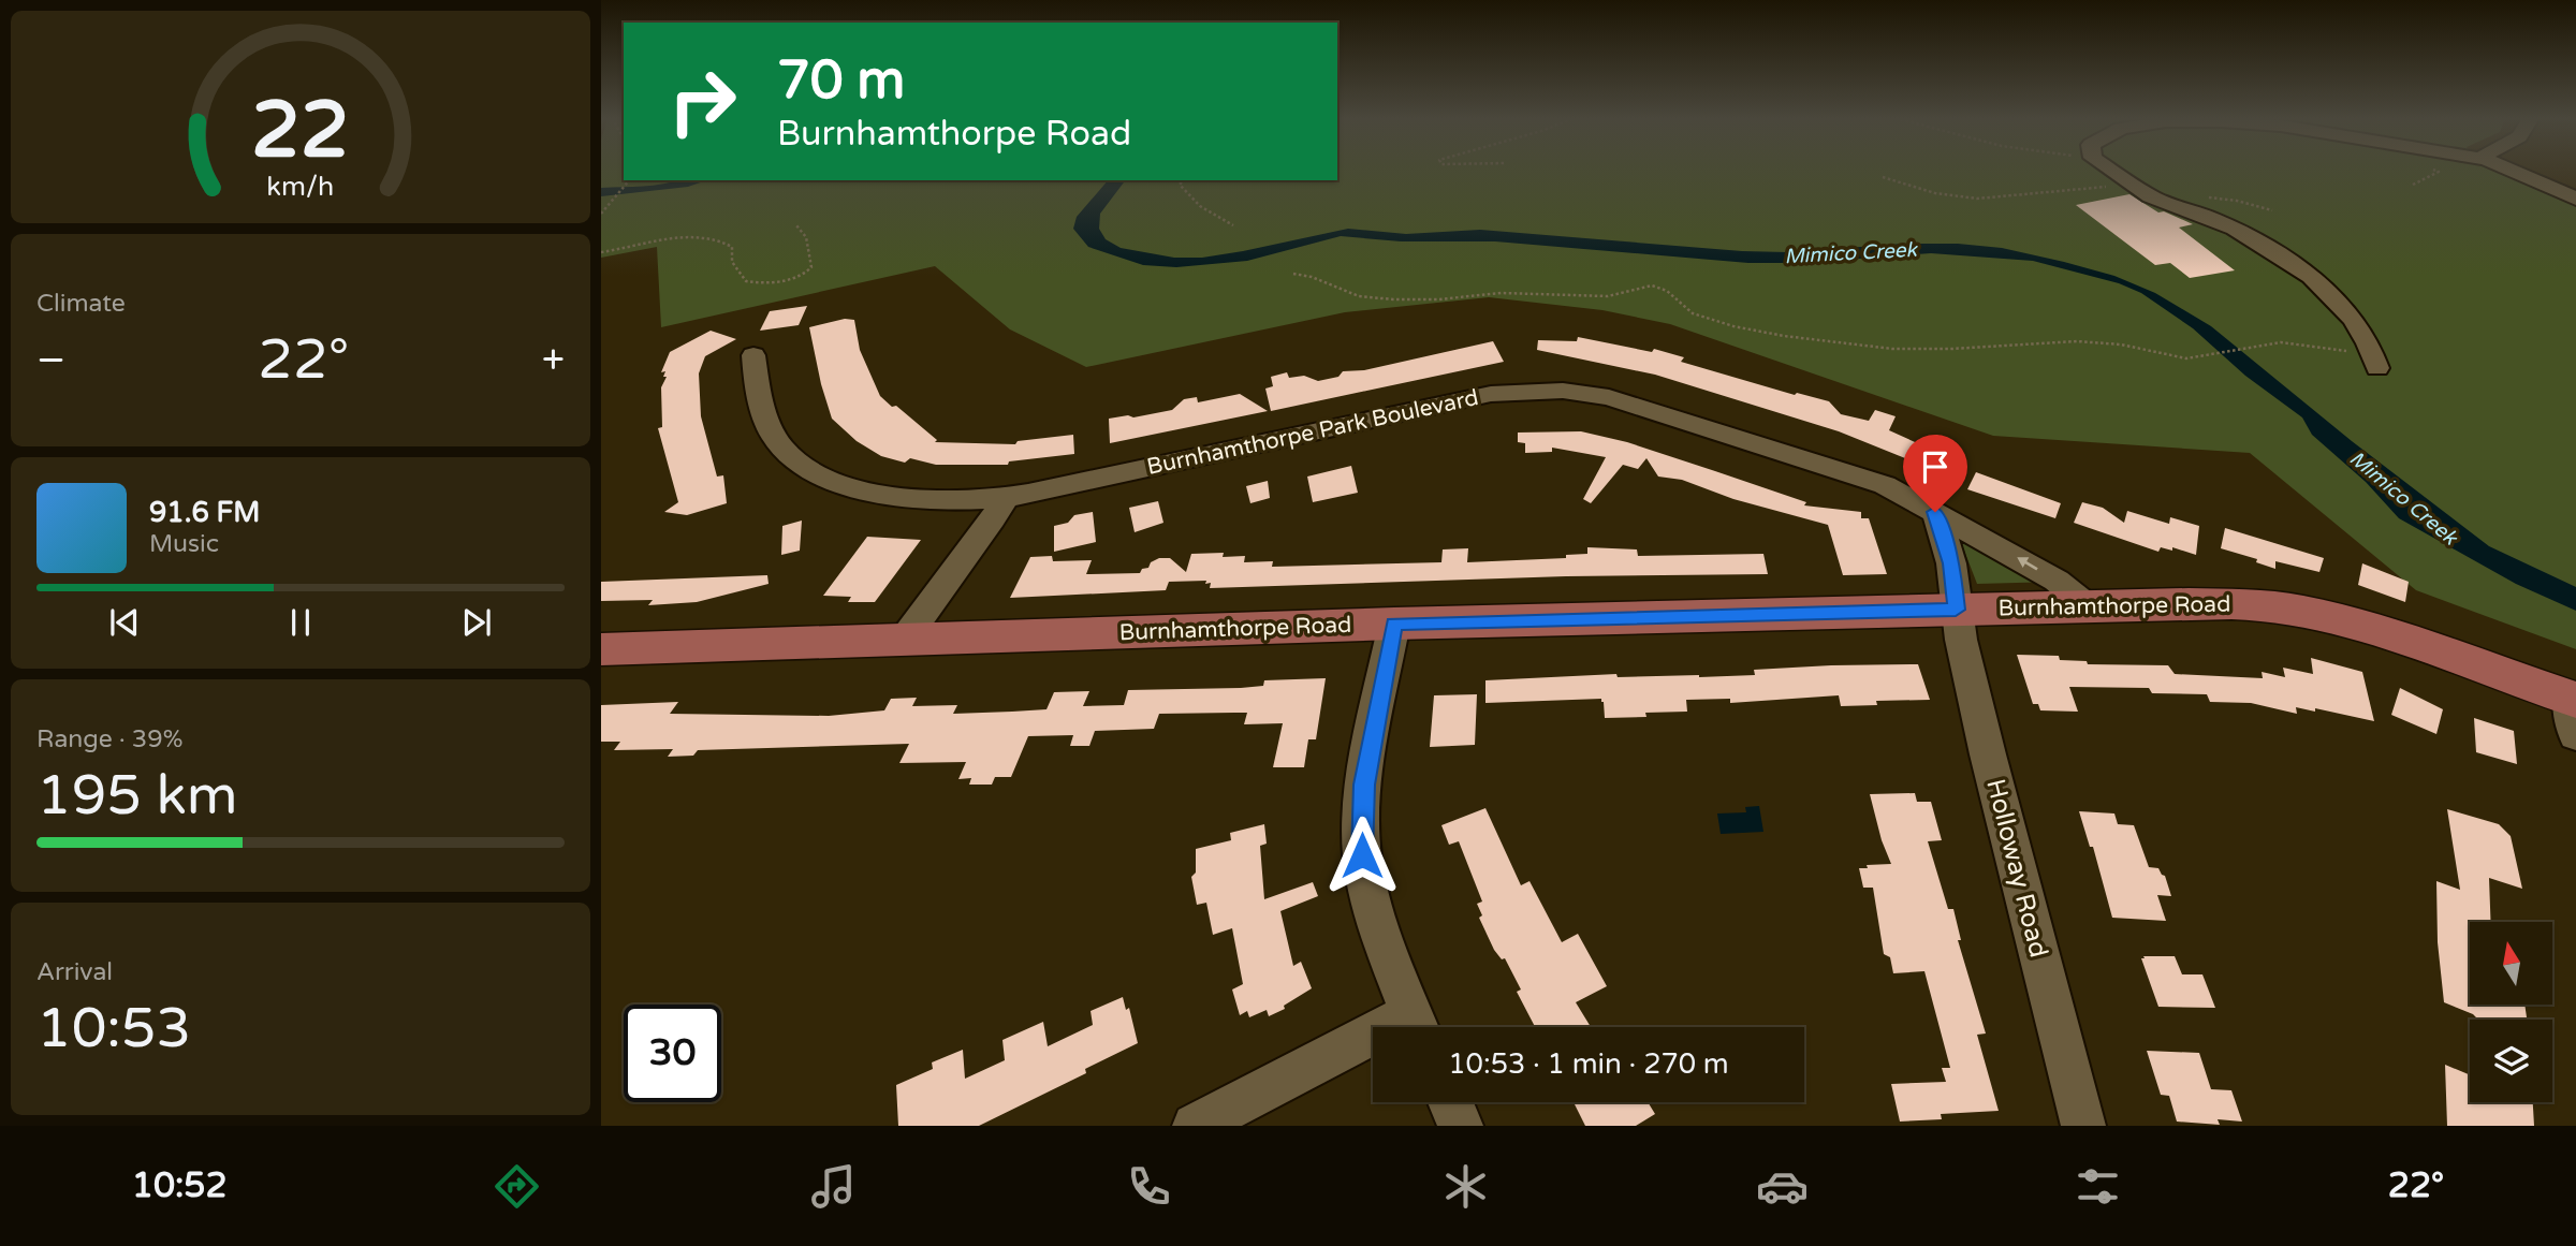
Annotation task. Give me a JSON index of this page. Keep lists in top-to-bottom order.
{
  "streets": {
    "main road": ["Burnhamthorpe Road"],
    "street": ["Burnhamthorpe Park Boulevard", "Holloway Road"]
  },
  "crossings": [
    ["Burnhamthorpe Park Boulevard", "Burnhamthorpe Road"],
    ["Burnhamthorpe Road", "Holloway Road"]
  ],
  "water": ["Mimico Creek"],
  "north": "top",
  "page": {
    "turn": ["70 m", "Burnhamthorpe Road"],
    "tile": [
      "Climate",
      ["Range · 39%", "195 km"],
      ["Arrival", "10:53"]
    ],
    "heat": ["−", "22°", "+"],
    "song": ["91.6 FM", "Music"],
    "limit": "30",
    "trip": "10:53 · 1 min · 270 m",
    "tabs": ["10:52", "22°"],
    "gauge": ["22", "km/h"]
  }
}
